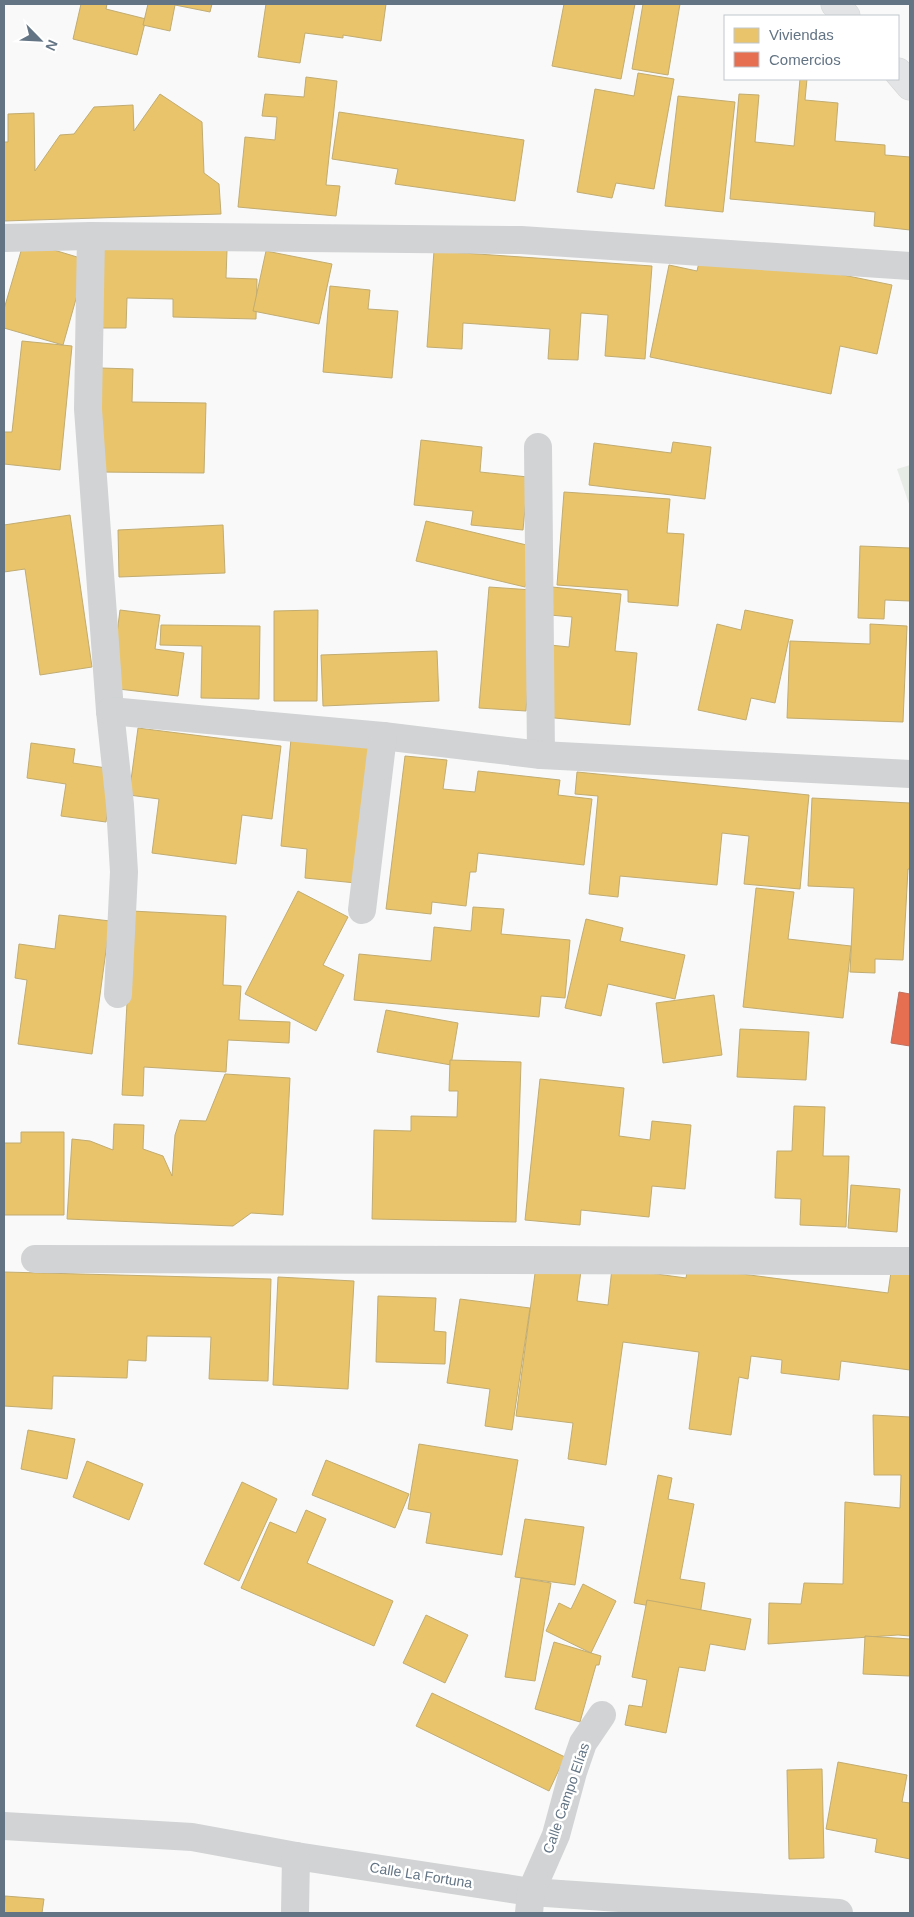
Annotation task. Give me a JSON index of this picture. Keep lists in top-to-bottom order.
{
  "streets": {
    "street": ["Calle Campo Elías", "Calle La Fortuna"]
  },
  "crossings": [
    ["Calle Campo Elías", "Calle La Fortuna"]
  ],
  "legend": ["Viviendas", "Comercios"],
  "north": "bottom right"
}
